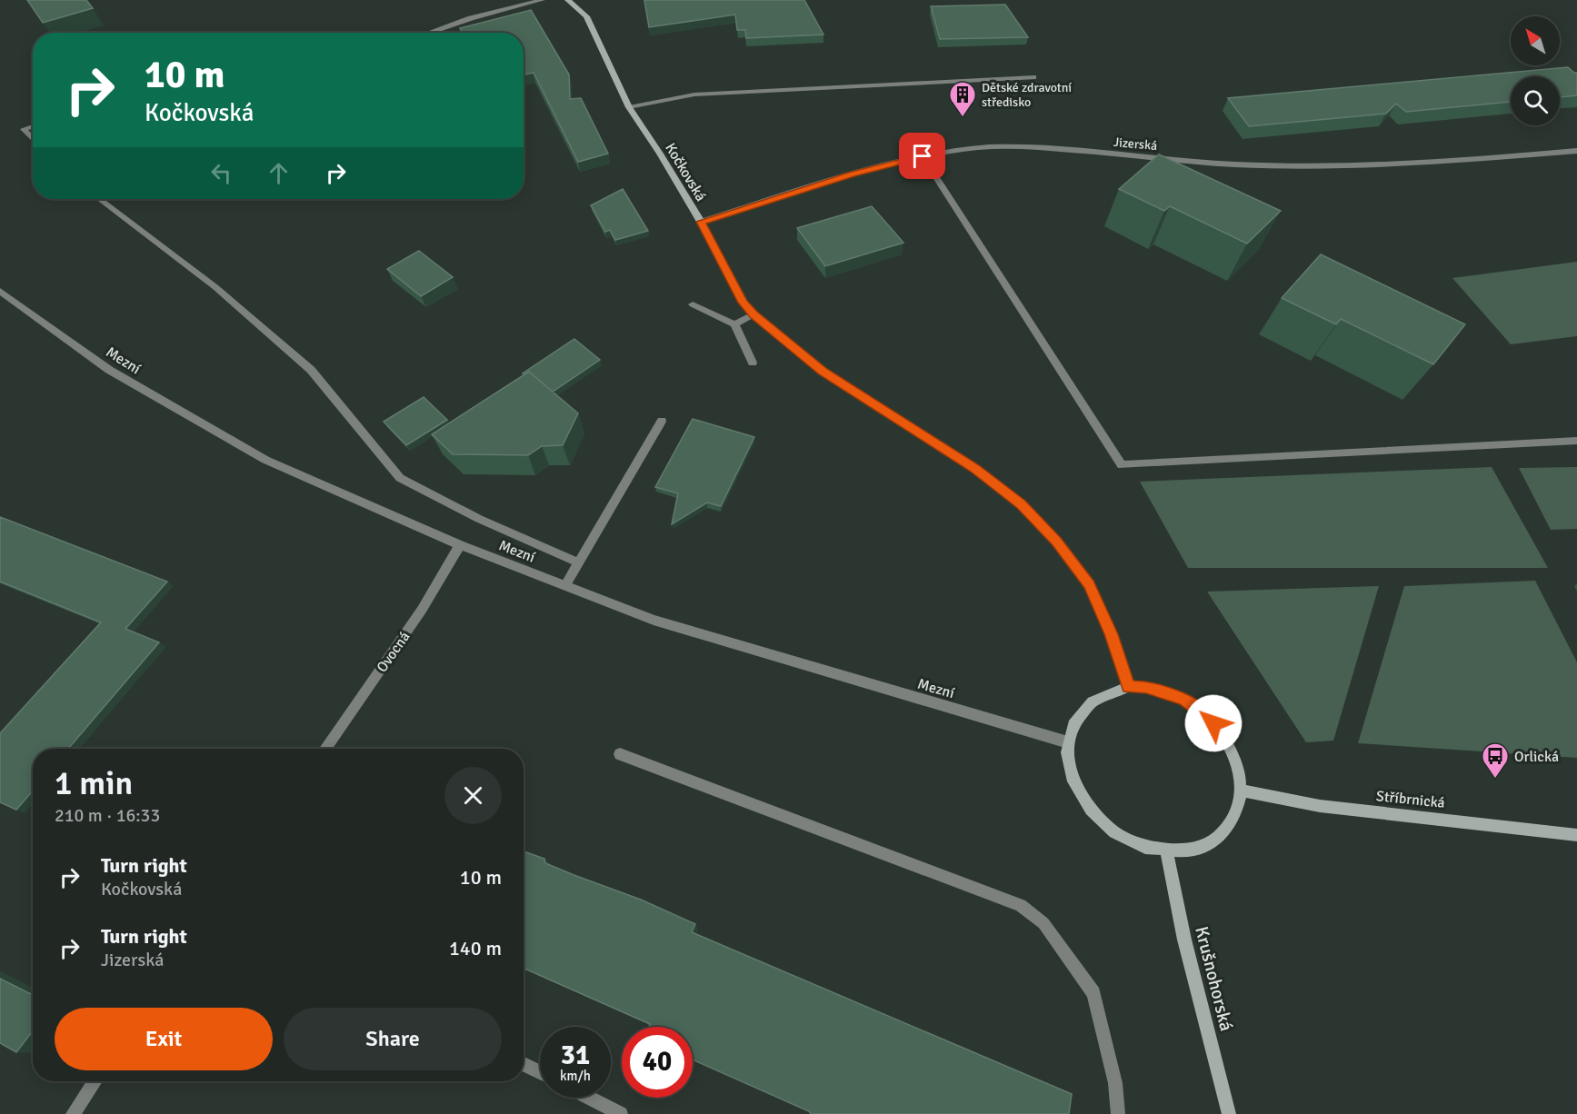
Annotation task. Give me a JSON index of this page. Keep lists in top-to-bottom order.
{
  "streets": {
    "street": [
      "Jizerská",
      "Kočkovská",
      "Mezní",
      "Ovocná",
      "Stříbrnická",
      "Krušnohorská"
    ]
  },
  "crossings": [
    ["Jizerská", "Kočkovská"],
    ["Kočkovská", "Mezní"],
    ["Kočkovská", "Stříbrnická"],
    ["Kočkovská", "Krušnohorská"],
    ["Mezní", "Ovocná"],
    ["Mezní", "Stříbrnická"],
    ["Mezní", "Krušnohorská"],
    ["Stříbrnická", "Krušnohorská"]
  ],
  "places": {
    "building": ["Dětské zdravotní středisko"],
    "bus stop": ["Orlická"]
  },
  "north": "top left",
  "page": {
    "turn": ["10 m", "Kočkovská"],
    "heading": ["1 min", "210 m · 16:33"],
    "list": [
      {
        "name": "Turn right",
        "note": "Kočkovská",
        "value": "10 m"
      },
      {
        "name": "Turn right",
        "note": "Jizerská",
        "value": "140 m"
      }
    ],
    "buttons": ["Exit", "Share"],
    "speed": "31 km/h",
    "limit": "40"
  }
}
